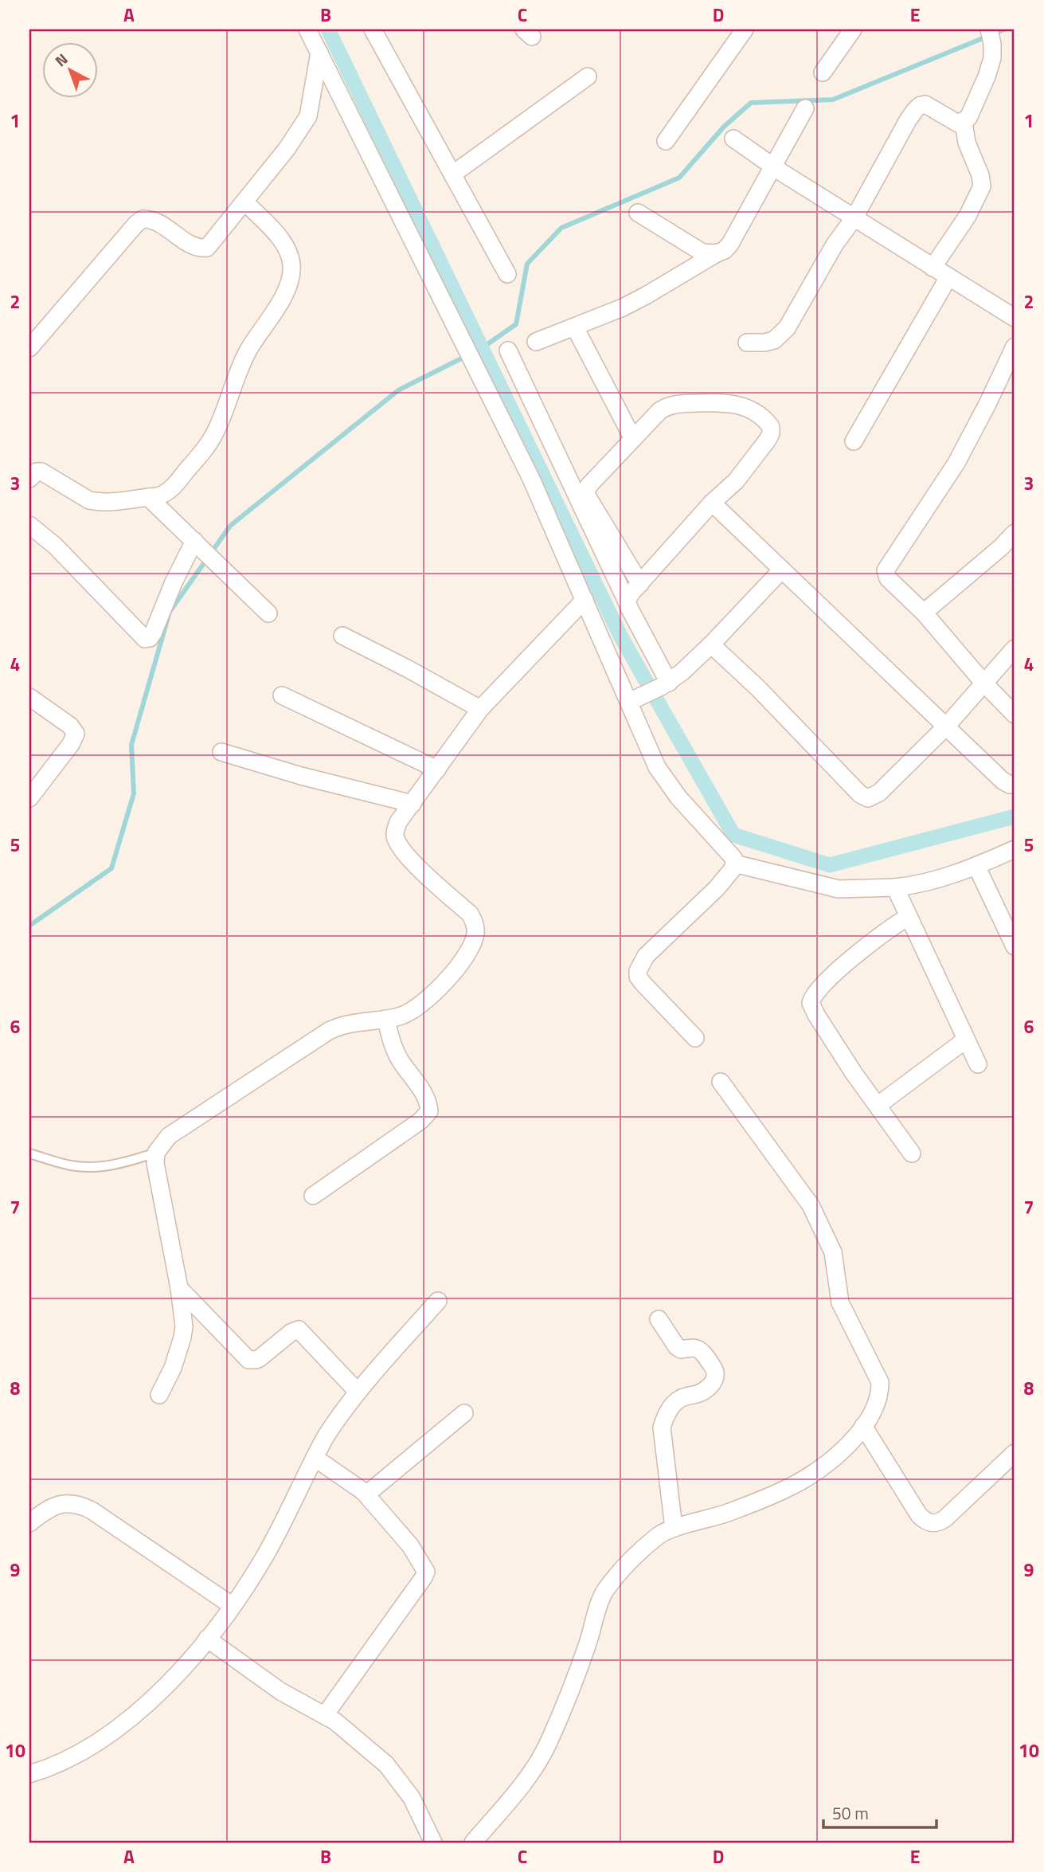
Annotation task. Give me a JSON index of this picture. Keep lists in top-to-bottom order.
{
  "scale_bar": "50 m",
  "north": "top left",
  "grid": {
    "columns": [
      "A",
      "B",
      "C",
      "D",
      "E"
    ],
    "rows": [
      "1",
      "2",
      "3",
      "4",
      "5",
      "6",
      "7",
      "8",
      "9",
      "10"
    ]
  }
}
